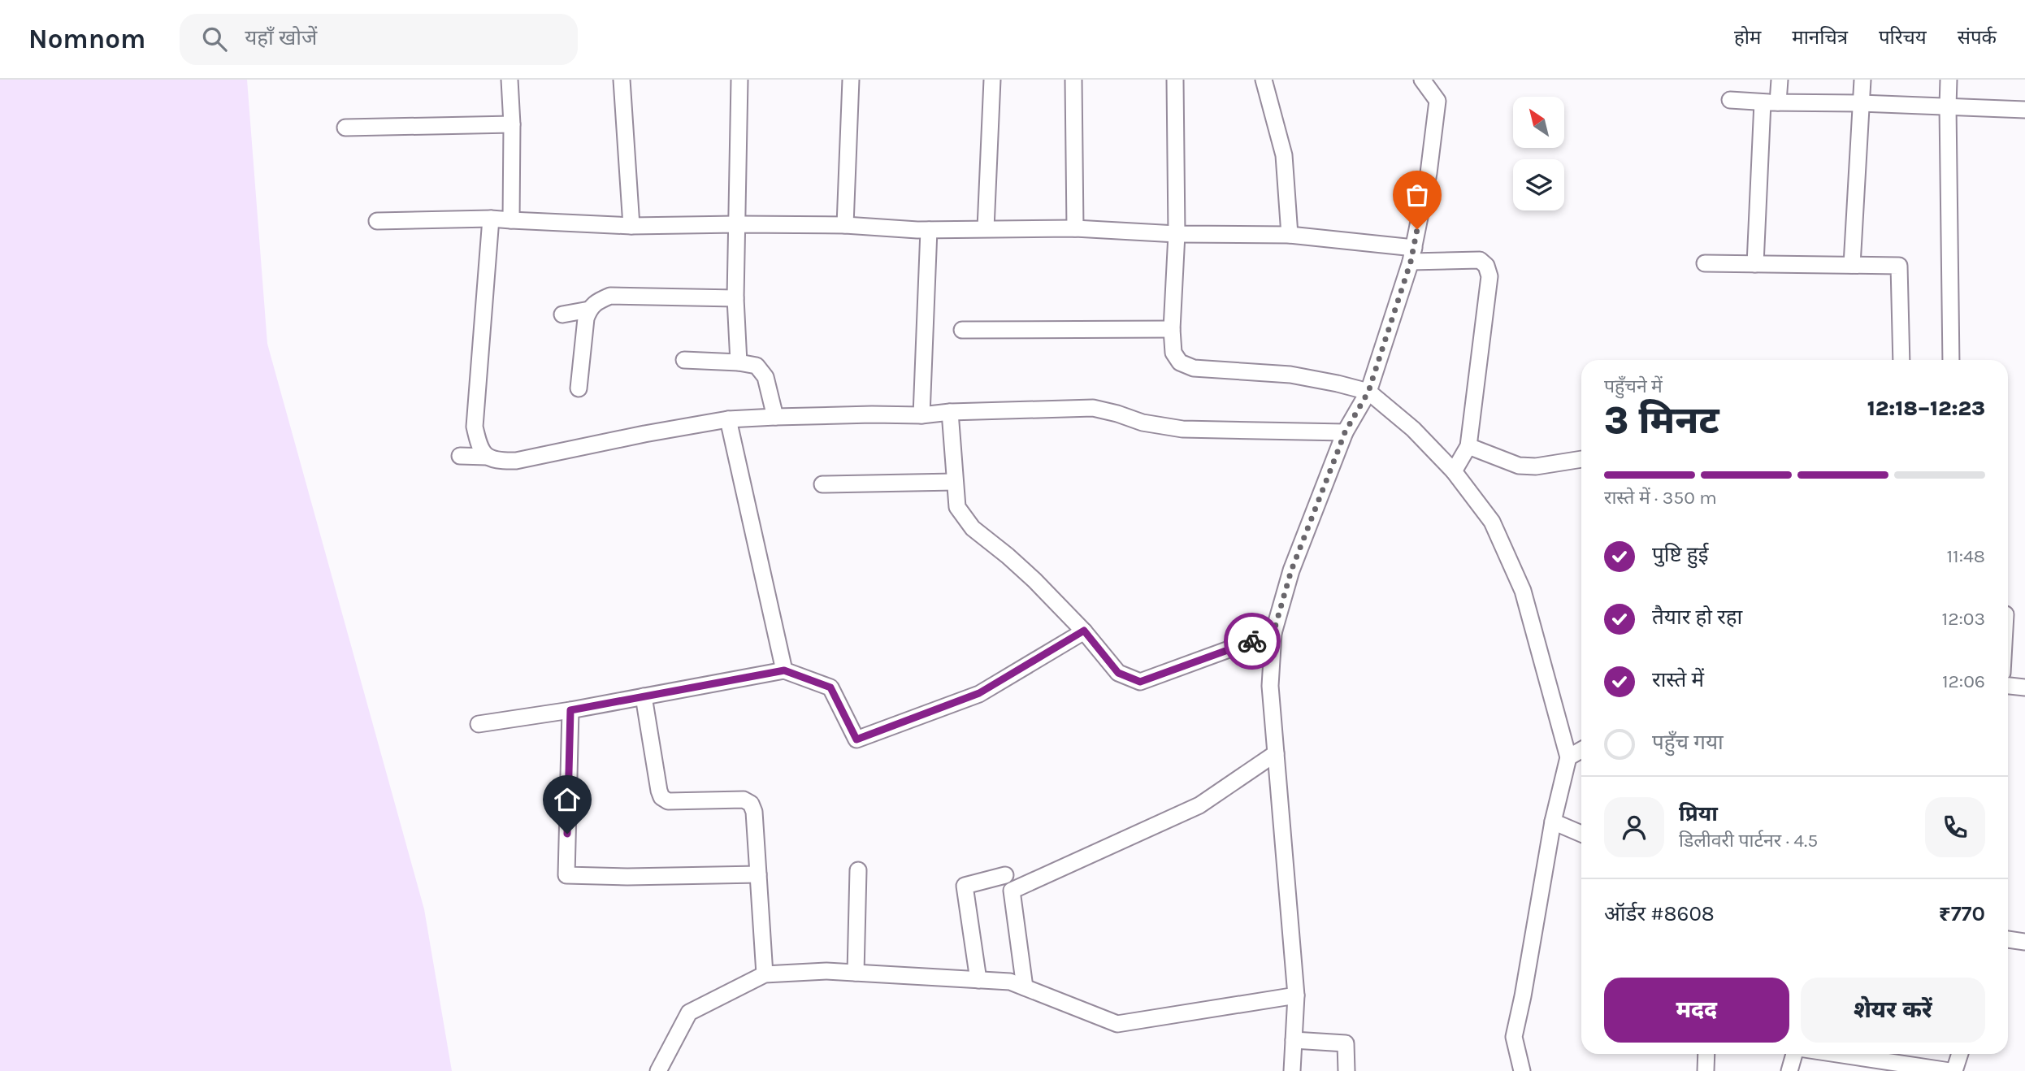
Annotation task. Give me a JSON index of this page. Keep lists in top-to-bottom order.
{
  "north": "top left",
  "page": {
    "header": "Nomnom",
    "search": "यहाँ खोजें",
    "nav": [
      "होम",
      "मानचित्र",
      "परिचय",
      "संपर्क"
    ],
    "heading": ["3 मिनट", "पहुँचने में", "12:18–12:23"],
    "panel": [
      "प्रिया",
      "डिलीवरी पार्टनर · 4.5",
      "ऑर्डर #8608",
      "₹770"
    ],
    "bar": "रास्ते में · 350 m",
    "list": [
      ["पुष्टि हुई", "11:48"],
      ["तैयार हो रहा", "12:03"],
      ["रास्ते में", "12:06"],
      "पहुँच गया"
    ],
    "buttons": ["मदद", "शेयर करें"]
  }
}
